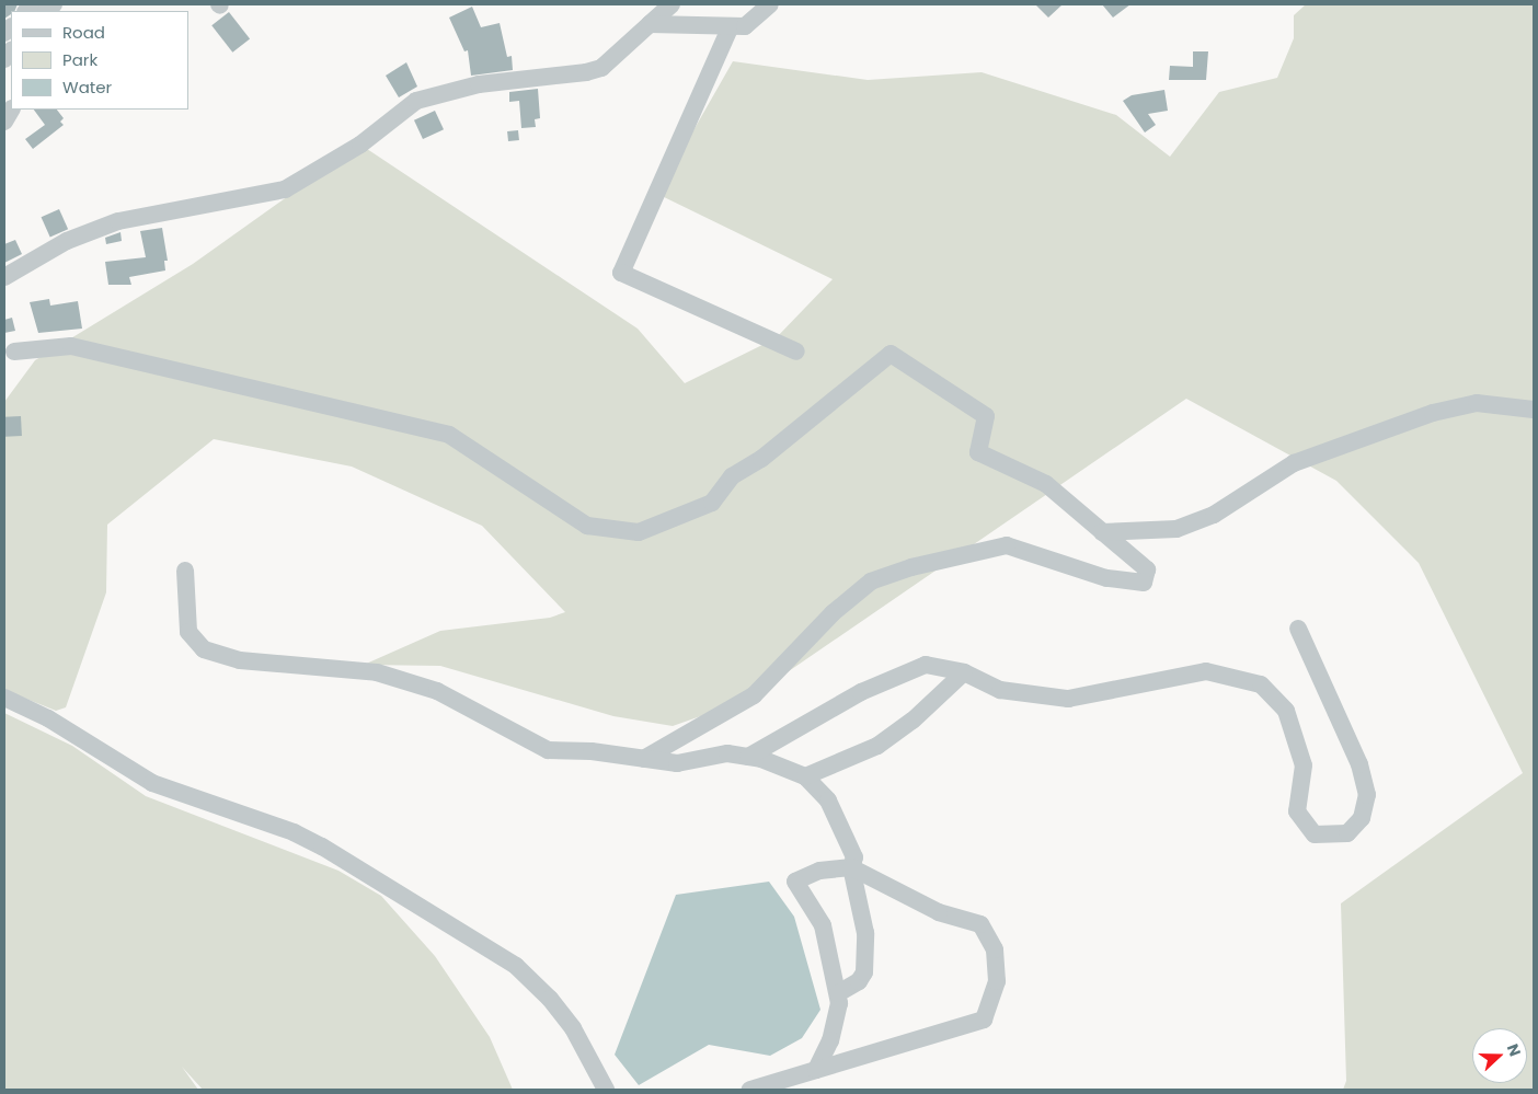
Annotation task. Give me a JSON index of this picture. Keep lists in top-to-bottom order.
{
  "legend": ["Road", "Park", "Water"],
  "north": "right"
}
